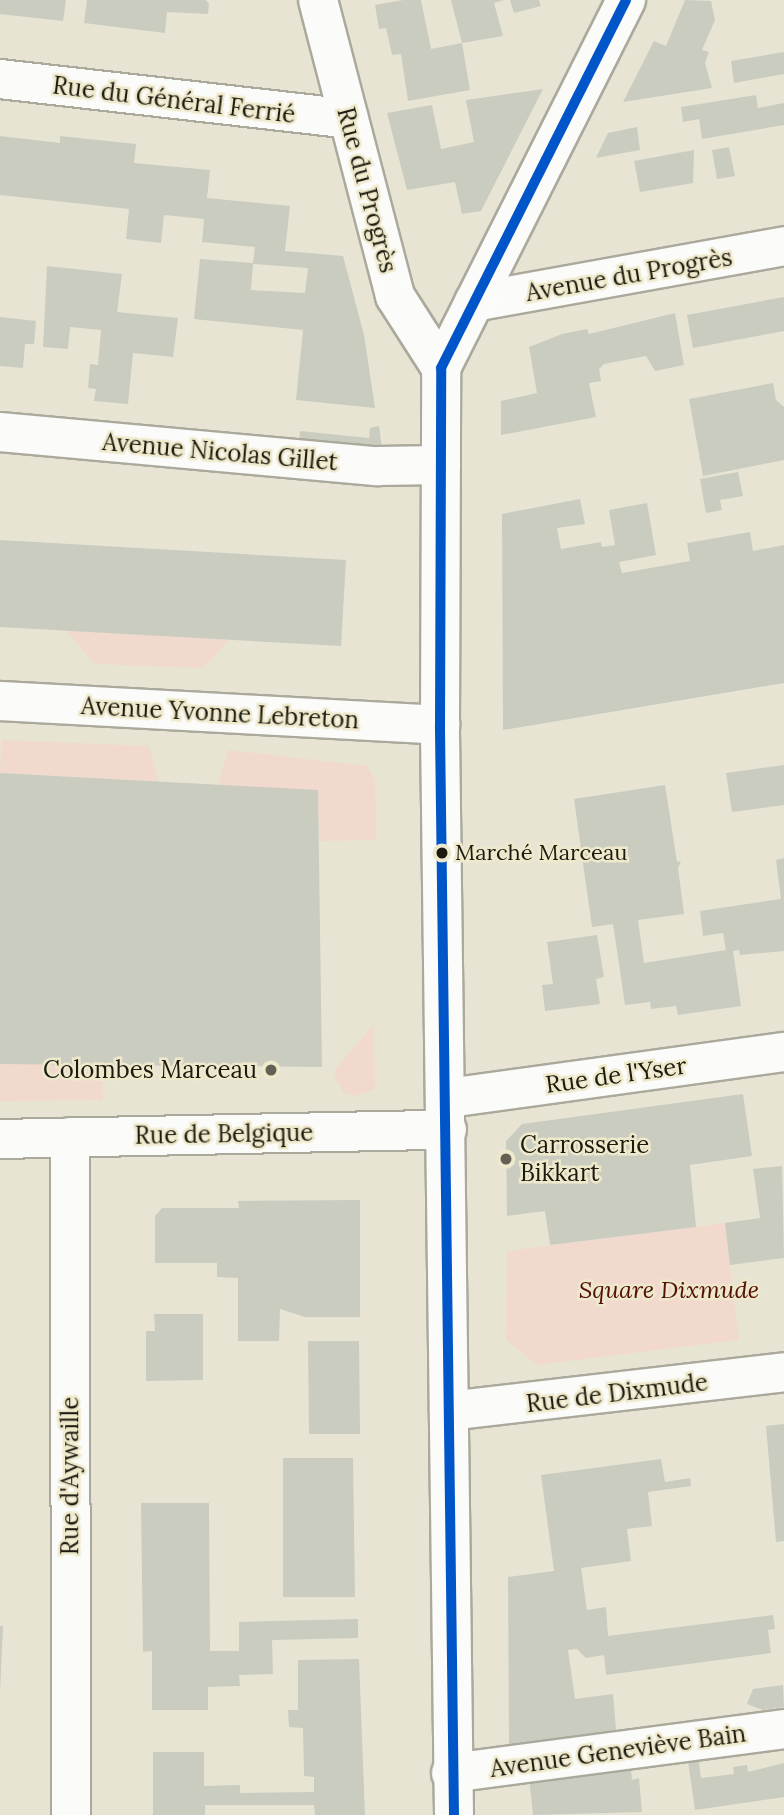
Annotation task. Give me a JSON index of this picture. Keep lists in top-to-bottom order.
{
  "streets": {
    "street": [
      "Rue du Général Ferrié",
      "Rue du Progrès",
      "Avenue du Progrès",
      "Avenue Nicolas Gillet",
      "Avenue Yvonne Lebreton",
      "Rue de l'Yser",
      "Rue de Belgique",
      "Rue de Dixmude",
      "Rue d'Aywaille",
      "Avenue Geneviève Bain"
    ]
  },
  "crossings": [
    ["Rue du Général Ferrié", "Rue du Progrès"],
    ["Rue de l'Yser", "Rue de Belgique"],
    ["Rue de Belgique", "Rue d'Aywaille"]
  ],
  "parks": ["Square Dixmude"],
  "places": ["Marché Marceau", "Colombes Marceau", "Carrosserie Bikkart"]
}
